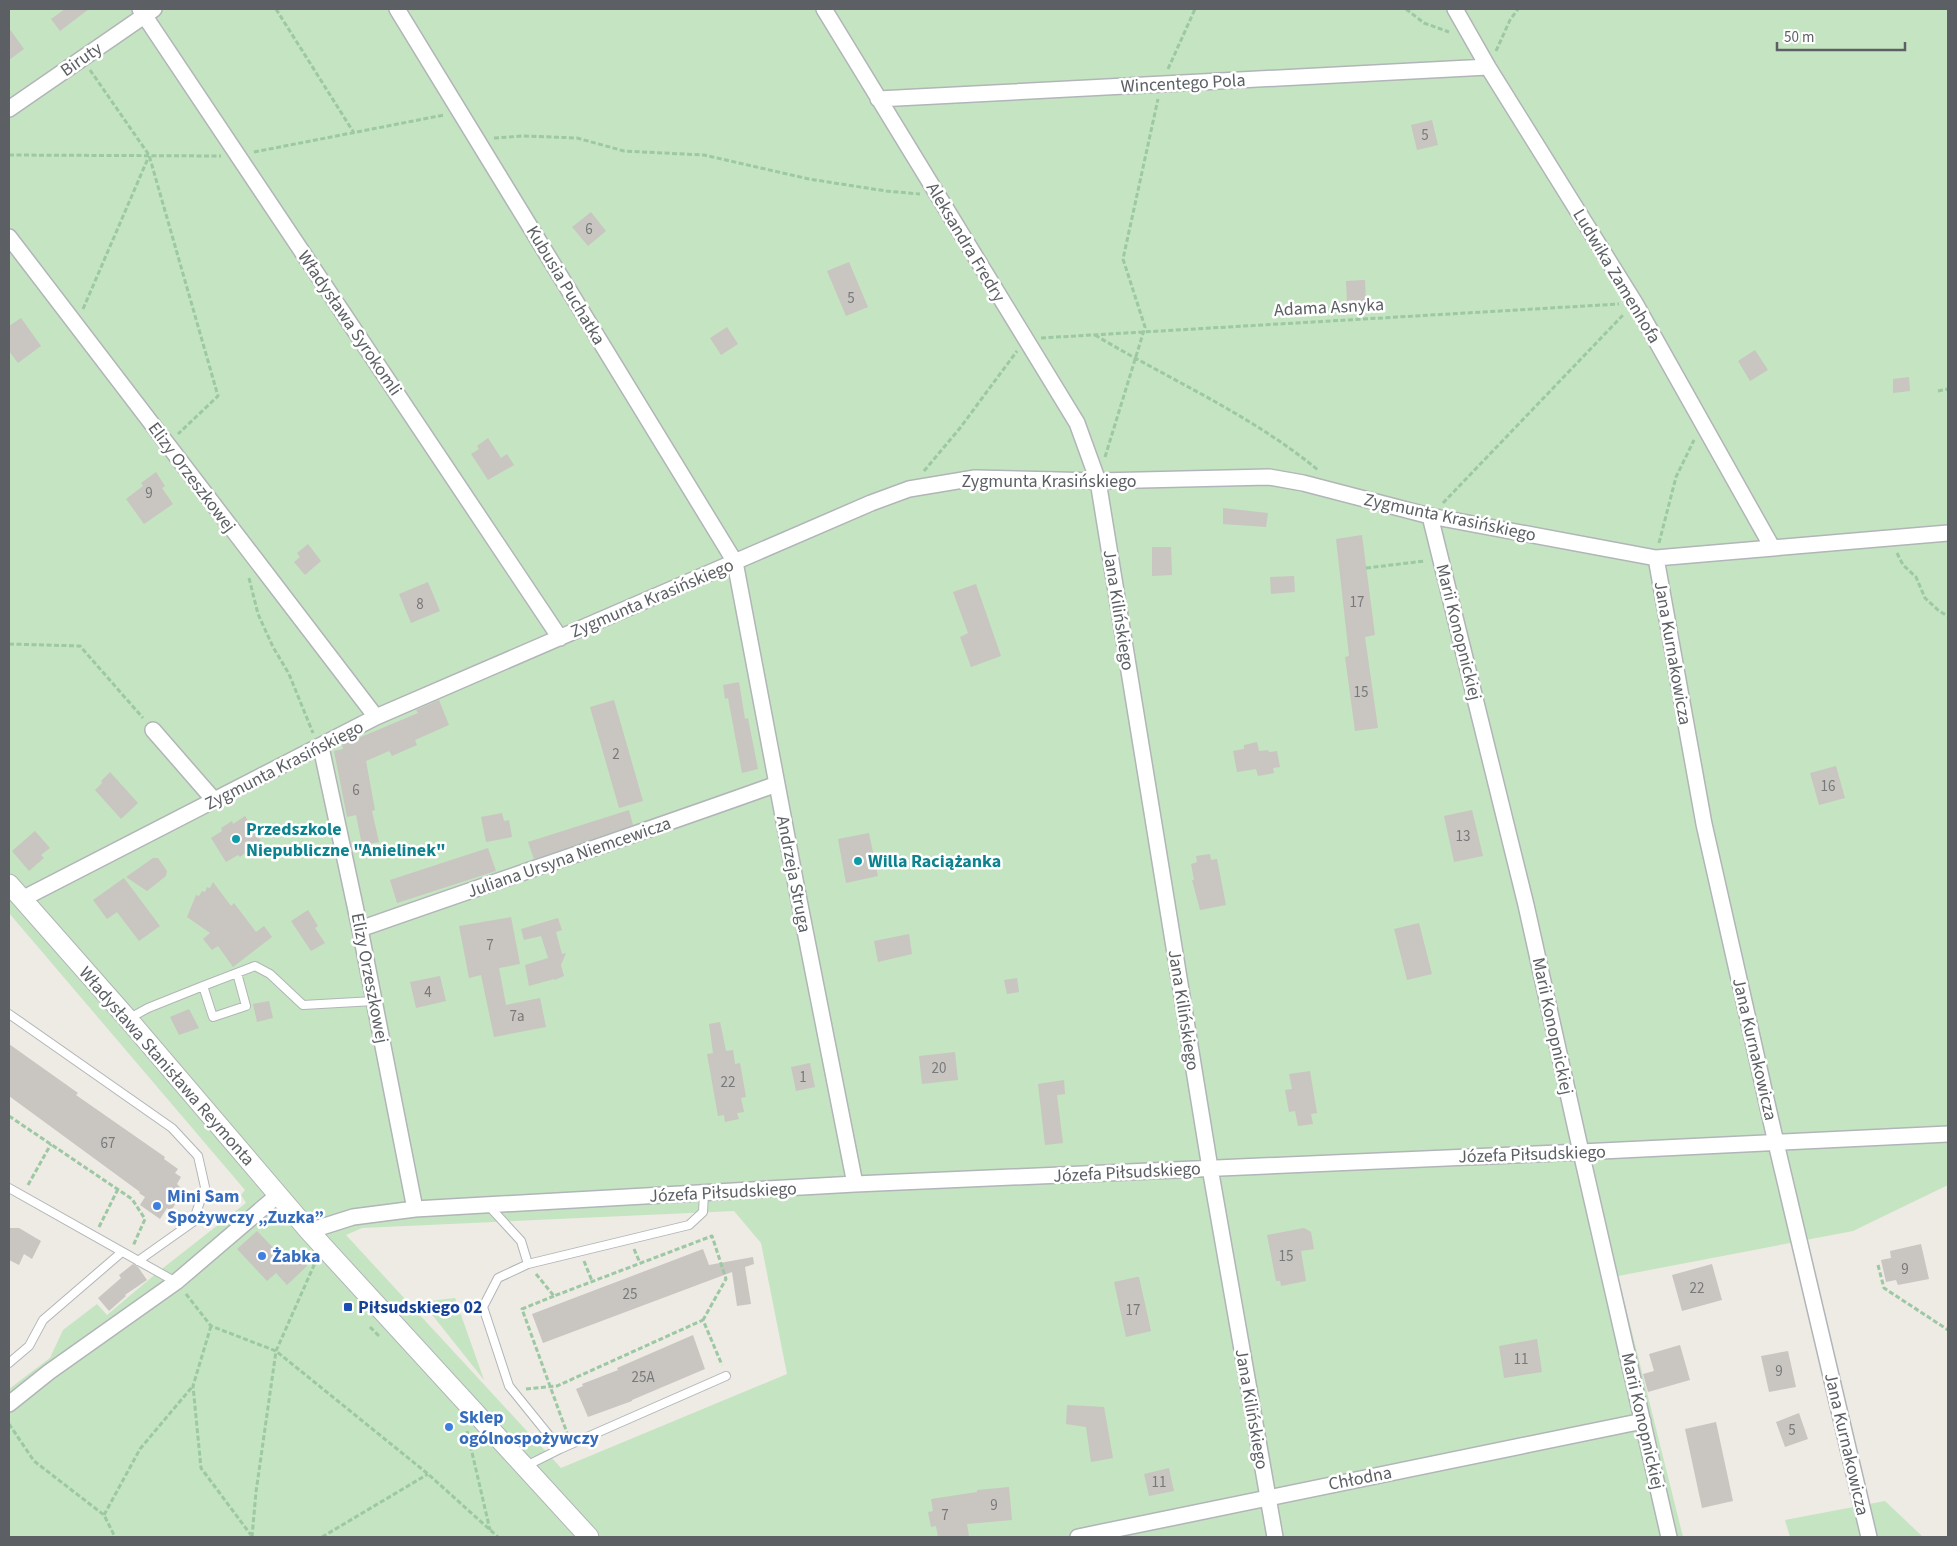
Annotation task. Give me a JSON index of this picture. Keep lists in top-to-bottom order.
{
  "streets": {
    "street": [
      "Biruty",
      "Wincentego Pola",
      "Aleksandra Fredry",
      "Ludwika Zamenhofa",
      "Kubusia Puchatka",
      "Władysława Syrokomli",
      "Elizy Orzeszkowej",
      "Zygmunta Krasińskiego",
      "Jana Kilińskiego",
      "Marii Konopnickiej",
      "Jana Kurnakowicza",
      "Juliana Ursyna Niemcewicza",
      "Andrzeja Struga",
      "Władysława Stanisława Reymonta",
      "Józefa Piłsudskiego",
      "Chłodna"
    ],
    "path": ["Adama Asnyka"]
  },
  "crossings": [
    ["Biruty", "Władysława Syrokomli"],
    ["Wincentego Pola", "Aleksandra Fredry"],
    ["Wincentego Pola", "Ludwika Zamenhofa"],
    ["Aleksandra Fredry", "Adama Asnyka"],
    ["Aleksandra Fredry", "Zygmunta Krasińskiego"],
    ["Aleksandra Fredry", "Jana Kilińskiego"],
    ["Ludwika Zamenhofa", "Adama Asnyka"],
    ["Ludwika Zamenhofa", "Zygmunta Krasińskiego"],
    ["Kubusia Puchatka", "Zygmunta Krasińskiego"],
    ["Kubusia Puchatka", "Andrzeja Struga"],
    ["Władysława Syrokomli", "Zygmunta Krasińskiego"],
    ["Elizy Orzeszkowej", "Zygmunta Krasińskiego"],
    ["Elizy Orzeszkowej", "Juliana Ursyna Niemcewicza"],
    ["Elizy Orzeszkowej", "Józefa Piłsudskiego"],
    ["Zygmunta Krasińskiego", "Jana Kilińskiego"],
    ["Zygmunta Krasińskiego", "Marii Konopnickiej"],
    ["Zygmunta Krasińskiego", "Jana Kurnakowicza"],
    ["Zygmunta Krasińskiego", "Andrzeja Struga"],
    ["Zygmunta Krasińskiego", "Władysława Stanisława Reymonta"],
    ["Jana Kilińskiego", "Józefa Piłsudskiego"],
    ["Jana Kilińskiego", "Chłodna"],
    ["Marii Konopnickiej", "Józefa Piłsudskiego"],
    ["Marii Konopnickiej", "Chłodna"],
    ["Jana Kurnakowicza", "Józefa Piłsudskiego"],
    ["Juliana Ursyna Niemcewicza", "Andrzeja Struga"],
    ["Andrzeja Struga", "Józefa Piłsudskiego"],
    ["Władysława Stanisława Reymonta", "Józefa Piłsudskiego"]
  ],
  "places": {
    "other": [
      "Przedszkole Niepubliczne \"Anielinek\"",
      "Willa Raciążanka",
      "Mini Sam Spożywczy „Zuzka”",
      "Żabka",
      "Sklep ogólnospożywczy"
    ],
    "transit": ["Piłsudskiego 02"]
  },
  "house_numbers": [
    "5",
    "6",
    "5",
    "9",
    "17",
    "8",
    "15",
    "2",
    "16",
    "6",
    "13",
    "7",
    "4",
    "7a",
    "20",
    "1",
    "22",
    "67",
    "15",
    "9",
    "22",
    "25",
    "17",
    "11",
    "9",
    "25A",
    "5",
    "11",
    "9",
    "7"
  ],
  "scale_bar": "50 m"
}
